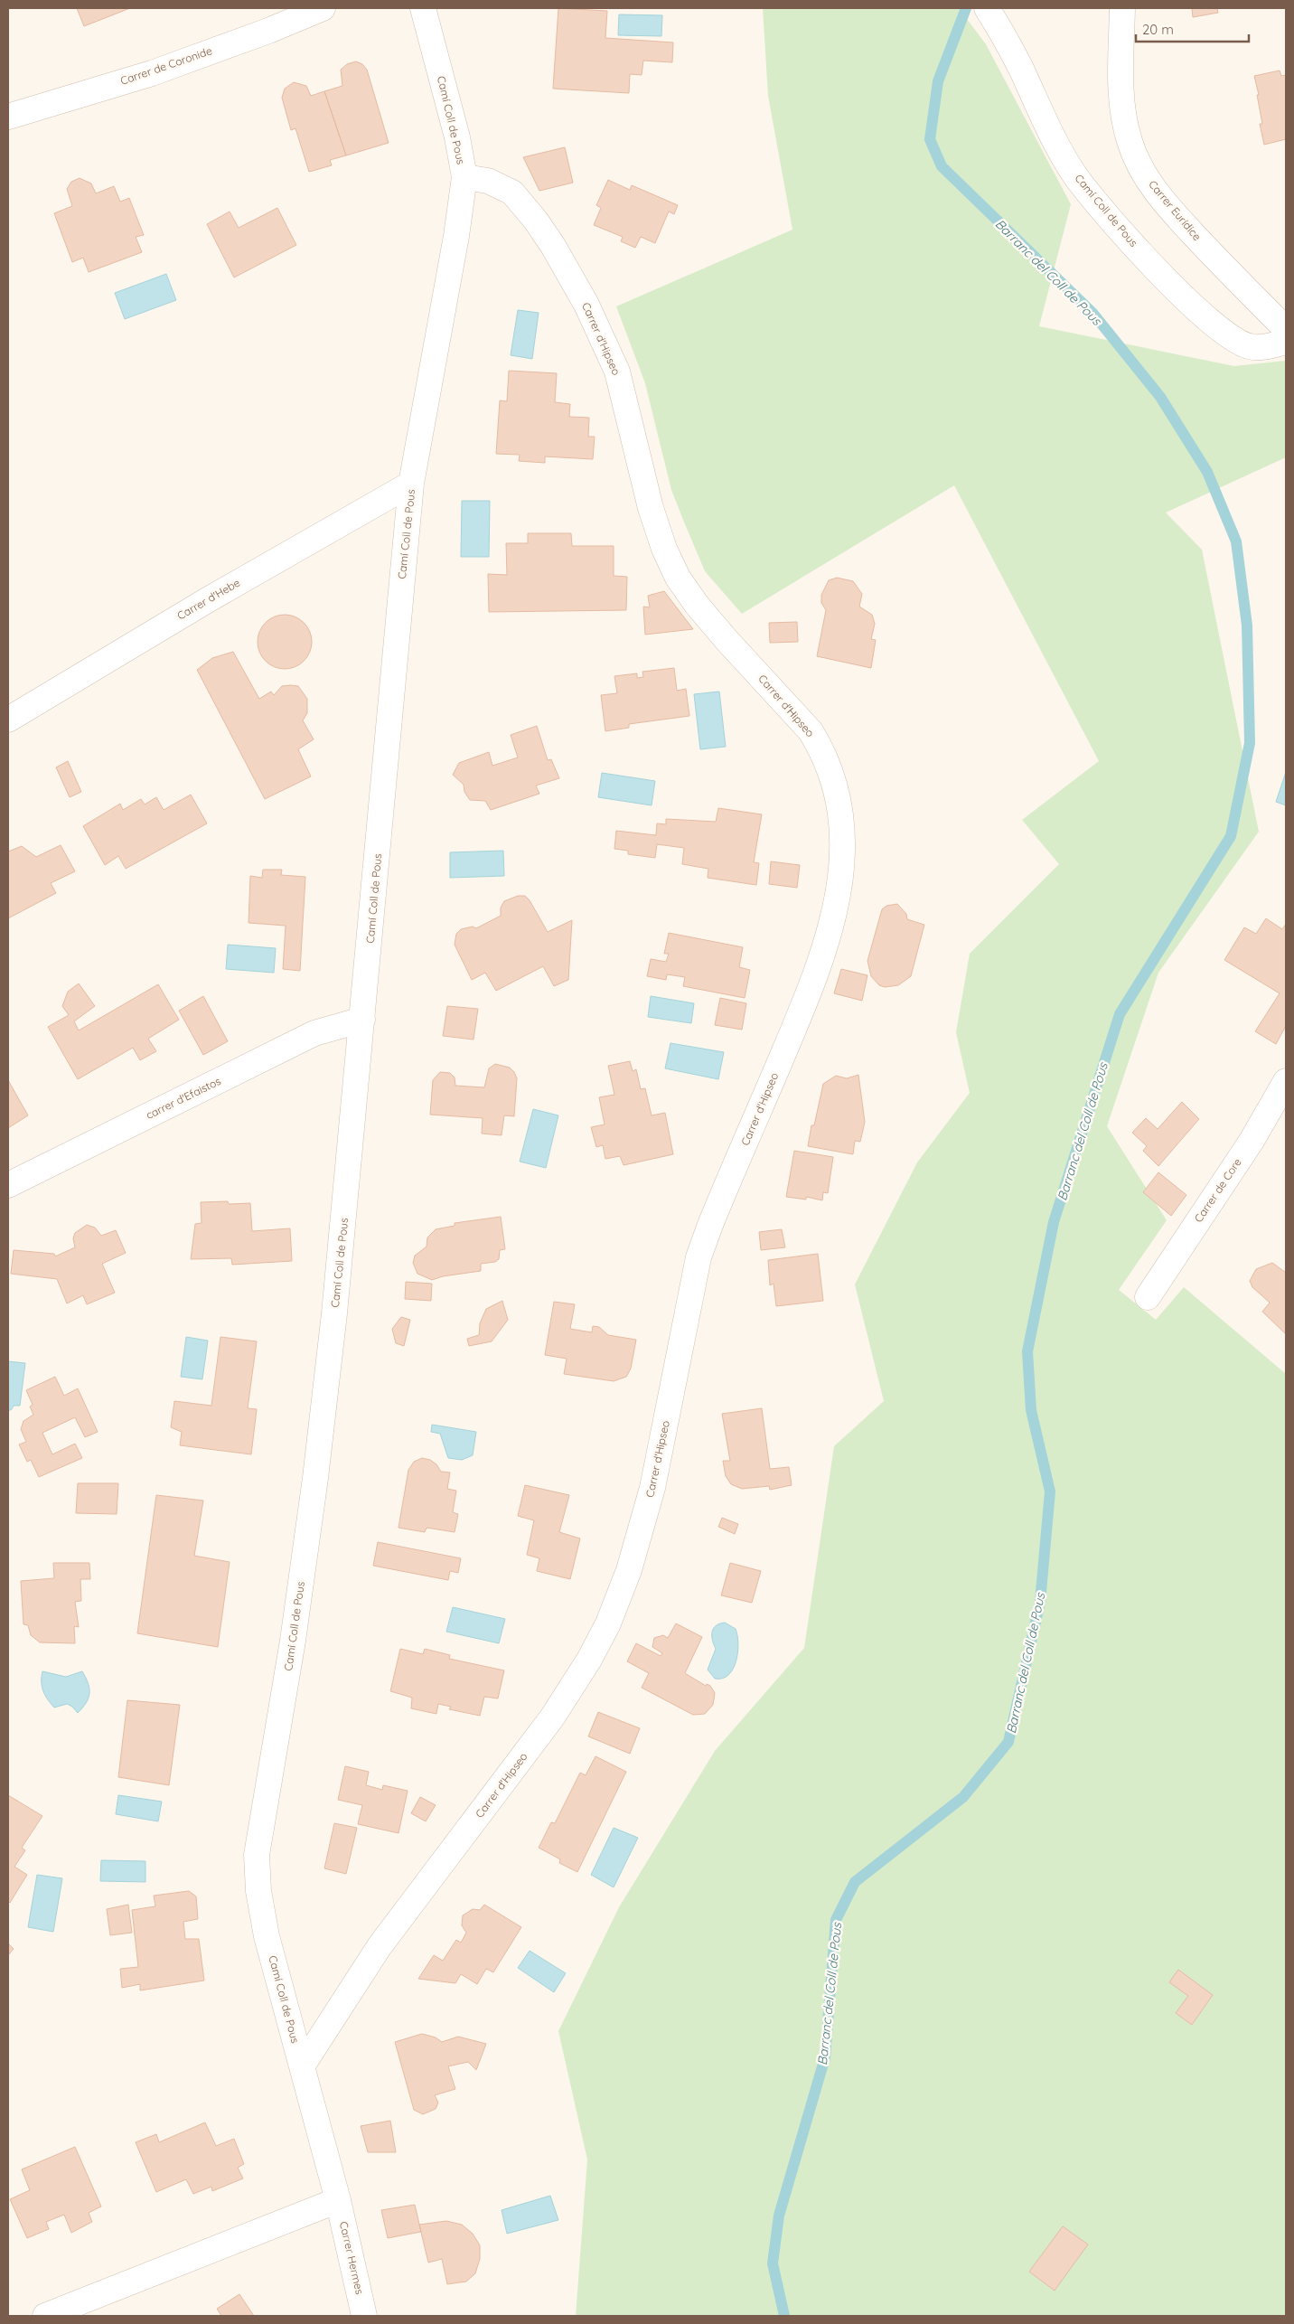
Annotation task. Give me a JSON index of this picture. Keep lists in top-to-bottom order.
{
  "streets": {
    "street": [
      "Carrer de Coronide",
      "Camí Coll de Pous",
      "Carrer Eurídice",
      "Carrer d'Hipseo",
      "Carrer d'Hebe",
      "carrer d'Efaistos",
      "Carrer de Core",
      "Carrer Hermes"
    ]
  },
  "crossings": [
    ["Camí Coll de Pous", "Carrer d'Hipseo"],
    ["Camí Coll de Pous", "Carrer d'Hebe"],
    ["Camí Coll de Pous", "carrer d'Efaistos"],
    ["Camí Coll de Pous", "Carrer Hermes"]
  ],
  "water": ["Barranc del Coll de Pous"],
  "scale_bar": "20 m"
}
